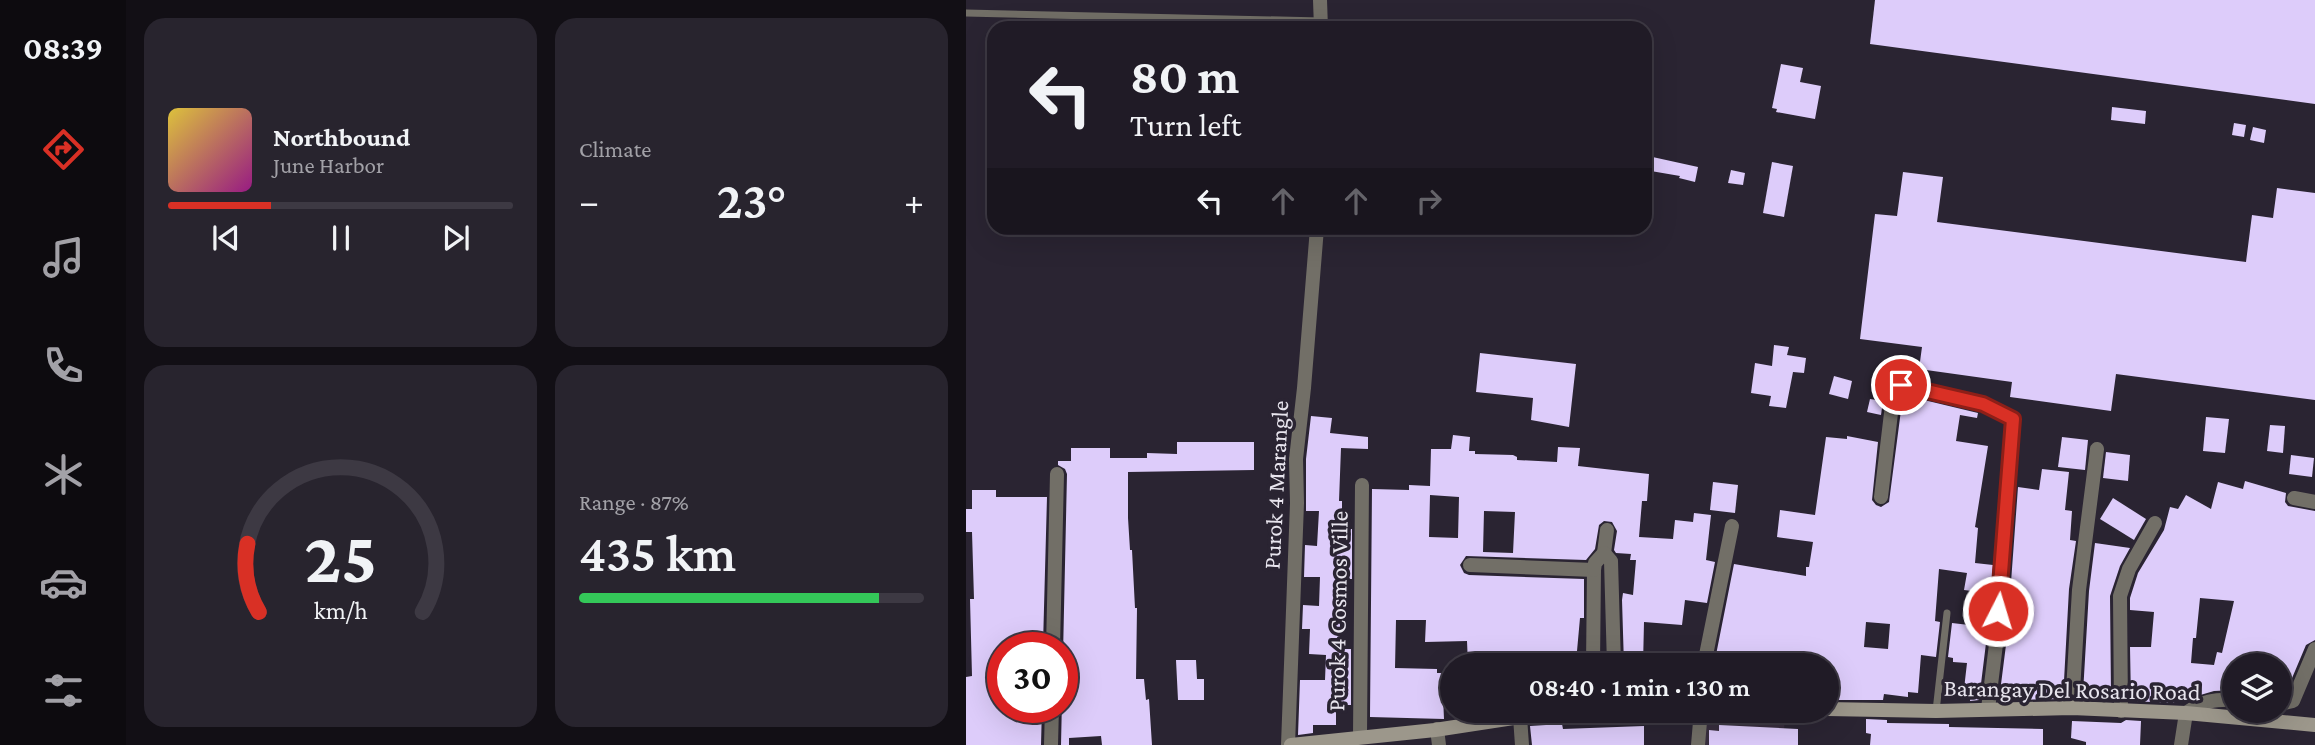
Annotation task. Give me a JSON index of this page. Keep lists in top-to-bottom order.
{
  "streets": {
    "main road": ["Barangay Del Rosario Road"],
    "street": ["Purok 4 Marangle", "Purok 4 Cosmos Ville"]
  },
  "page": {
    "tabs": "08:39",
    "tile": [
      "Climate",
      ["Range · 87%", "435 km"]
    ],
    "turn": ["80 m", "Turn left"],
    "song": ["Northbound", "June Harbor"],
    "heat": ["−", "23°", "+"],
    "limit": "30",
    "trip": "08:40 · 1 min · 130 m",
    "gauge": ["25", "km/h"]
  }
}
